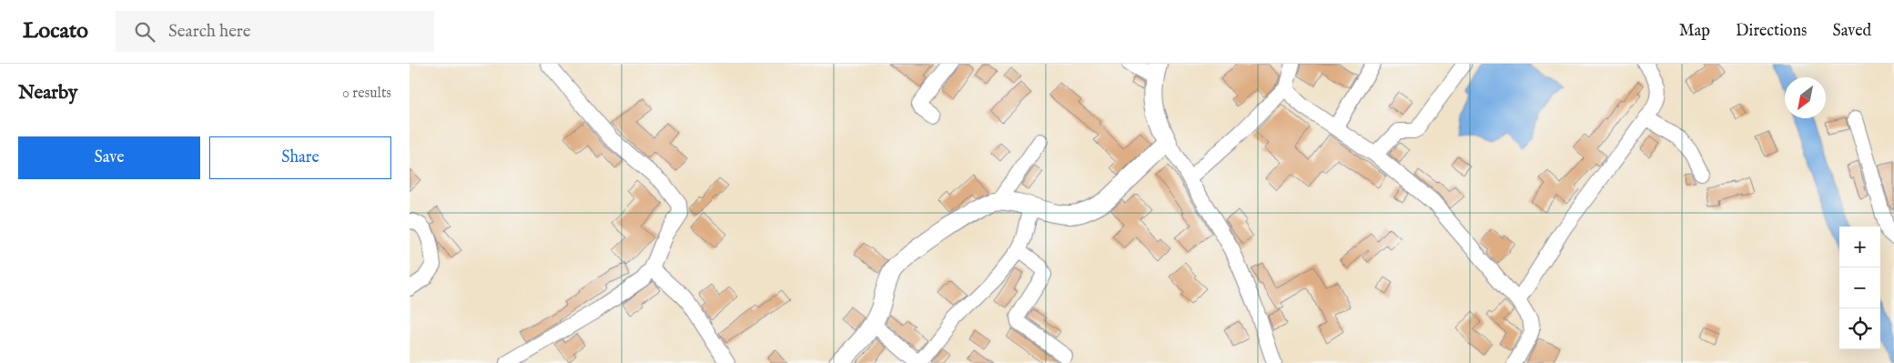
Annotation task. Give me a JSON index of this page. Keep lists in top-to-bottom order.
{
  "north": "bottom left",
  "page": {
    "header": "Locato",
    "search": "Search here",
    "nav": ["Map", "Directions", "Saved"],
    "heading": ["Nearby", "0 results"],
    "buttons": ["Save", "Share"],
    "map_buttons": ["+", "−"]
  }
}
